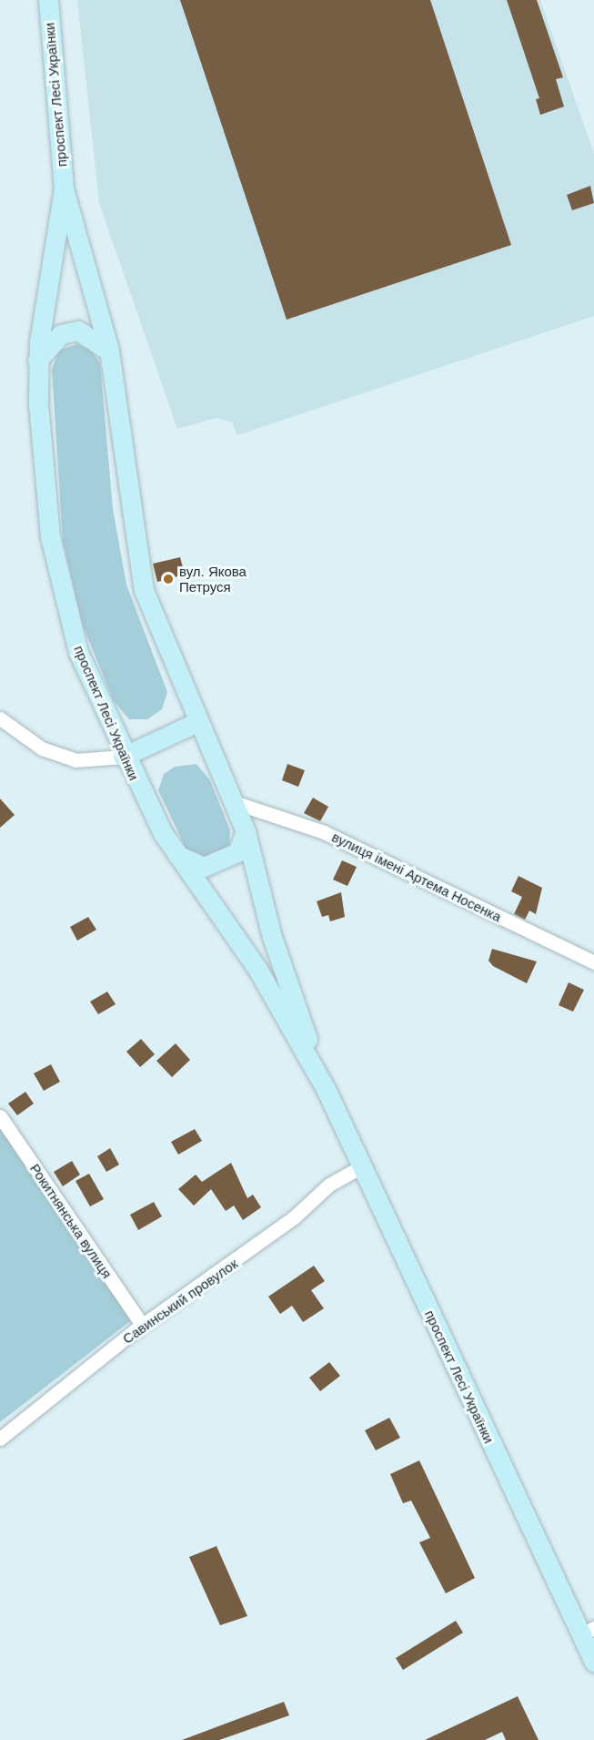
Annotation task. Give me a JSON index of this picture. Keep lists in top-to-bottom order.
{
  "streets": {
    "street": [
      "проспект Лесі Українки",
      "вулиця імені Артема Носенка",
      "Рокитнянська вулиця",
      "Савинський провулок"
    ]
  },
  "crossings": [
    ["проспект Лесі Українки", "вулиця імені Артема Носенка"],
    ["проспект Лесі Українки", "Савинський провулок"],
    ["Рокитнянська вулиця", "Савинський провулок"]
  ],
  "places": ["вул. Якова Петруся"]
}
